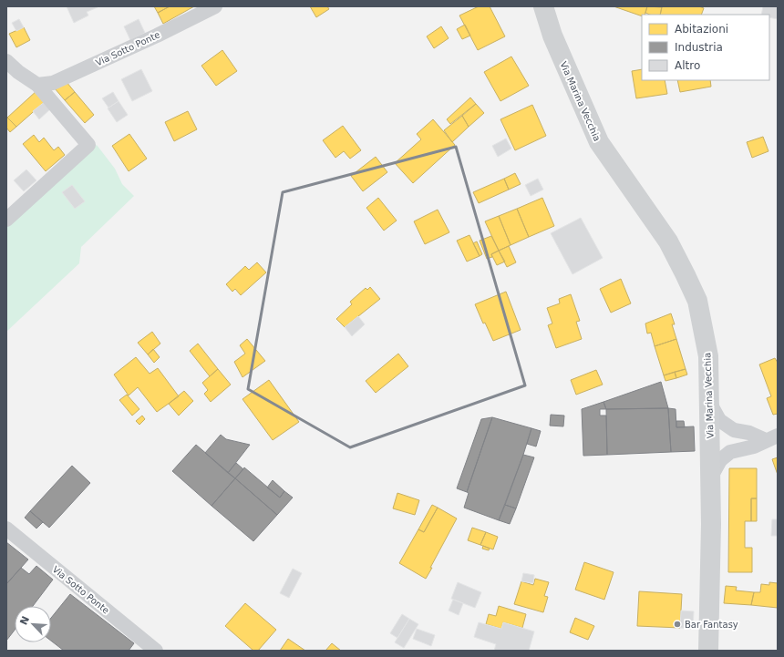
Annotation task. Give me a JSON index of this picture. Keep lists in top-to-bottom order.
{
  "streets": {
    "main road": ["Via Marina Vecchia"],
    "street": ["Via Sotto Ponte"]
  },
  "places": ["Bar Fantasy"],
  "legend": ["Abitazioni", "Industria", "Altro"],
  "north": "top left"
}
